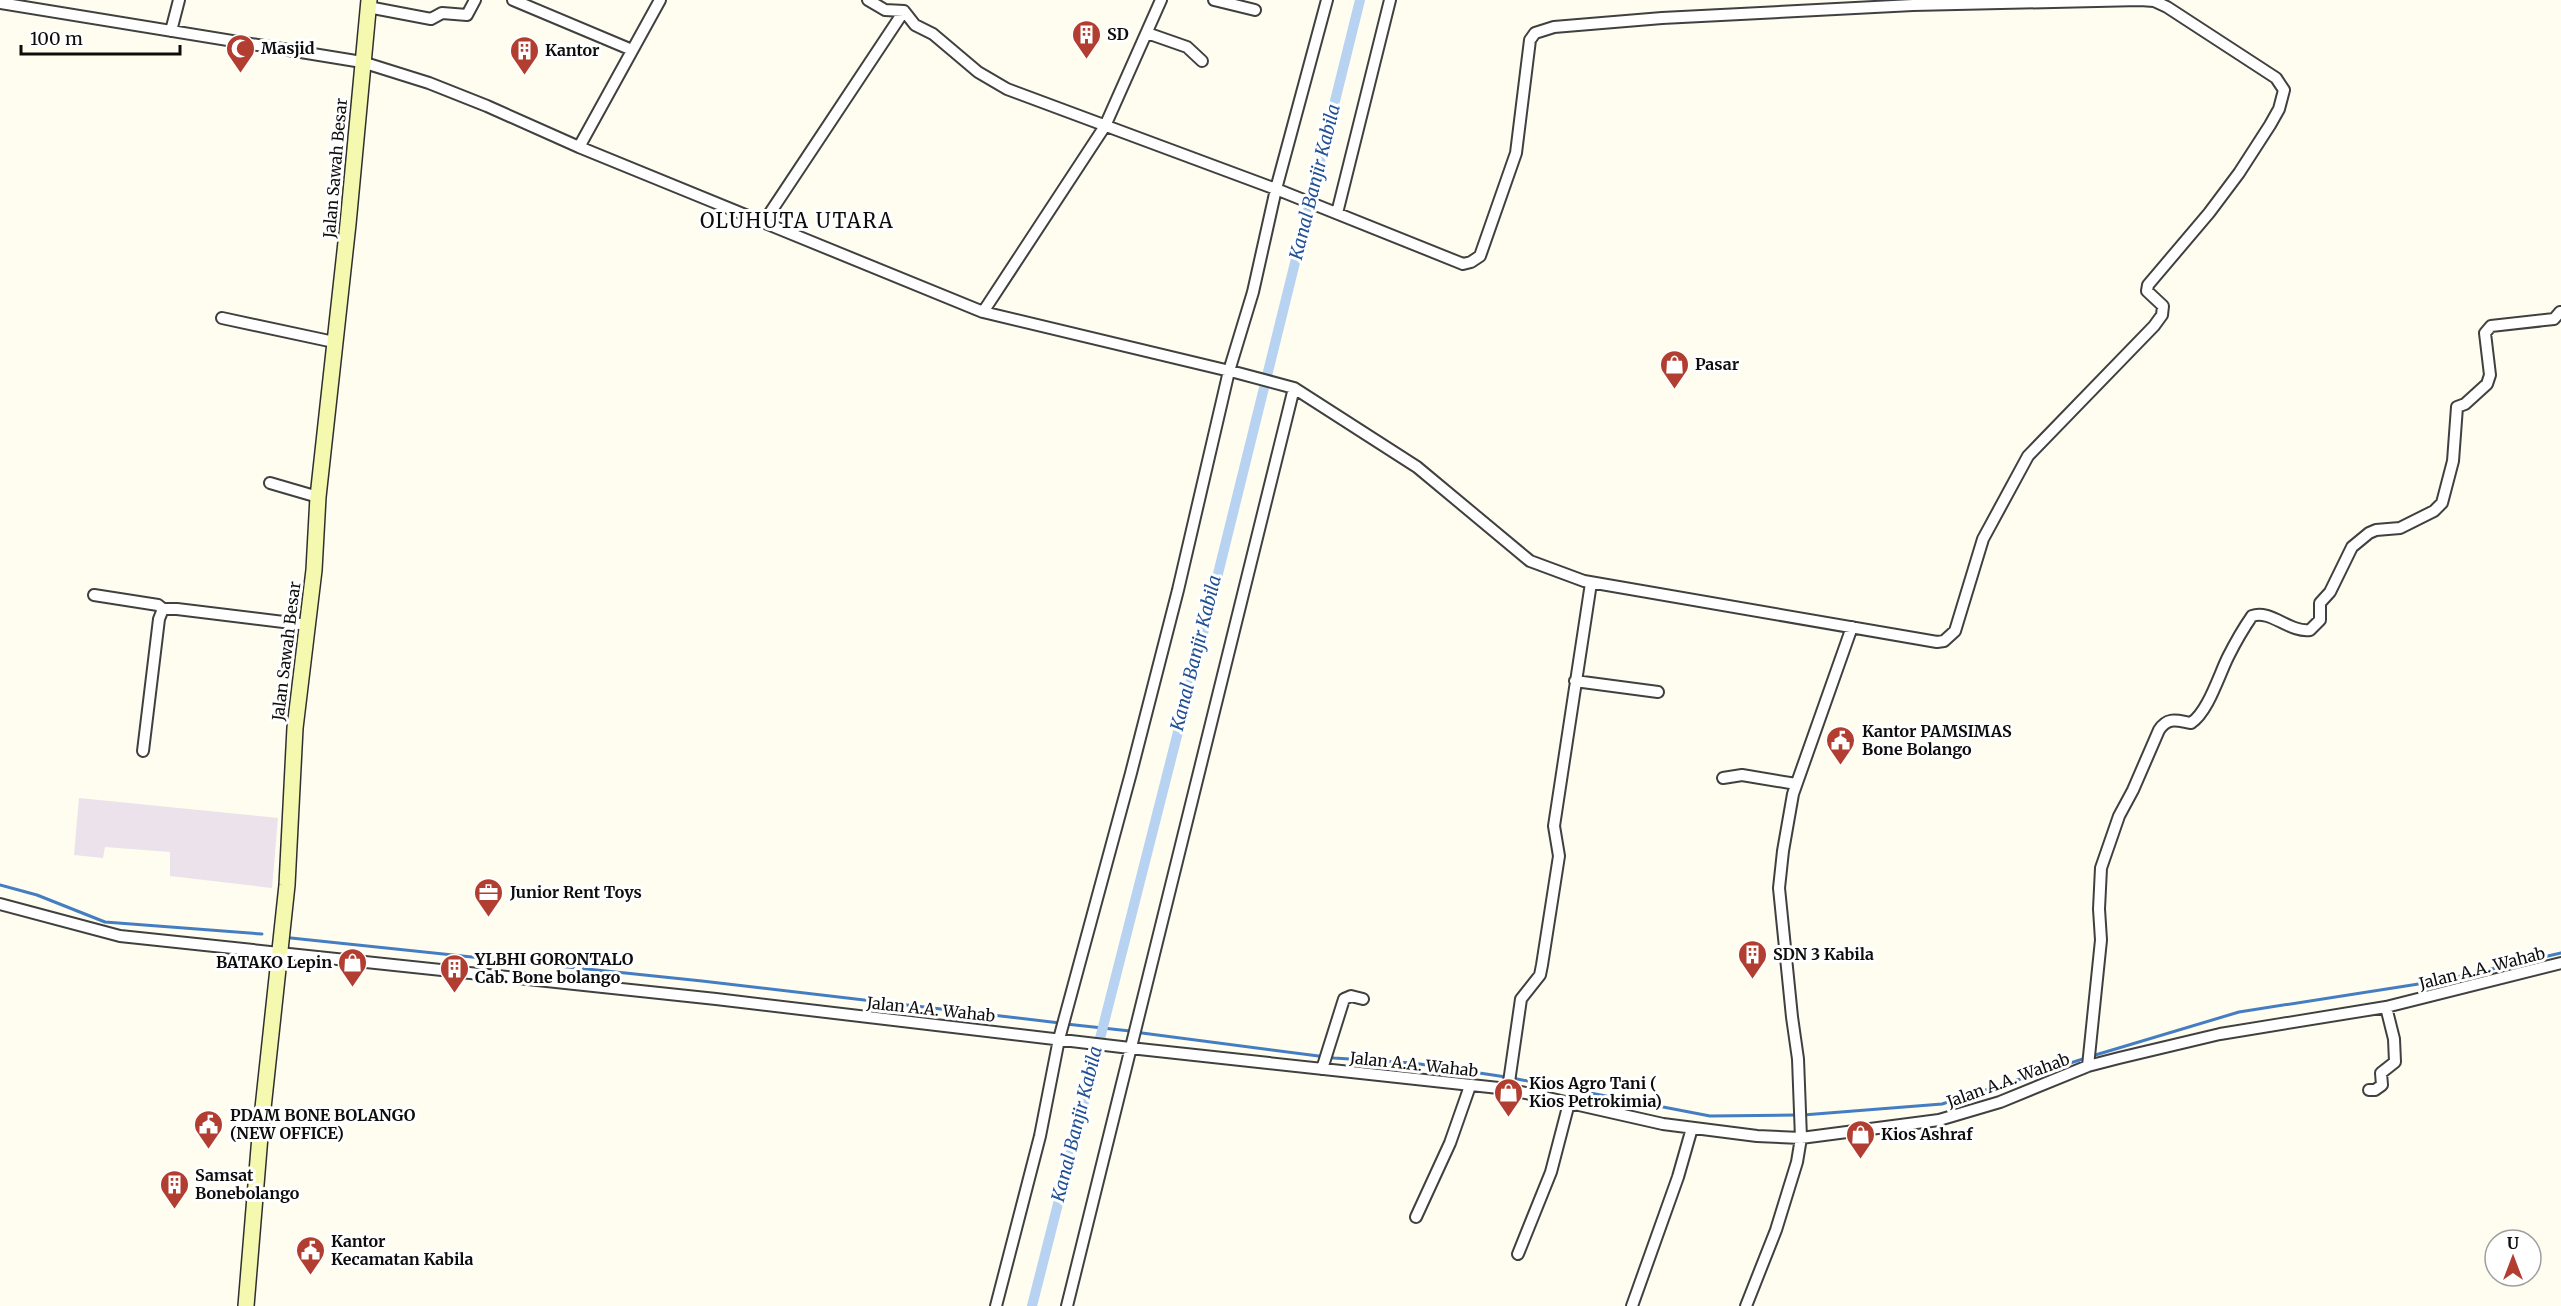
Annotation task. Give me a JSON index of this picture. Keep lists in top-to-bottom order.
{
  "streets": {
    "main road": ["Jalan Sawah Besar"],
    "street": ["Jalan A.A. Wahab"]
  },
  "crossings": [
    ["Jalan Sawah Besar", "Jalan A.A. Wahab"]
  ],
  "districts": ["OLUHUTA UTARA"],
  "water": ["Kanal Banjir Kabila"],
  "places": {
    "building": [
      "SD",
      "Kantor",
      "SDN 3 Kabila",
      "YLBHI GORONTALO Cab. Bone bolango",
      "Samsat Bonebolango"
    ],
    "mosque": ["Masjid"],
    "shop": [
      "Pasar",
      "BATAKO Lepin",
      "Kios Agro Tani ( Kios Petrokimia)",
      "Kios Ashraf"
    ],
    "public building": ["Kantor PAMSIMAS Bone Bolango", "PDAM BONE BOLANGO (NEW OFFICE)", "Kantor Kecamatan Kabila"],
    "office": ["Junior Rent Toys"]
  },
  "scale_bar": "100 m",
  "north": "top"
}
